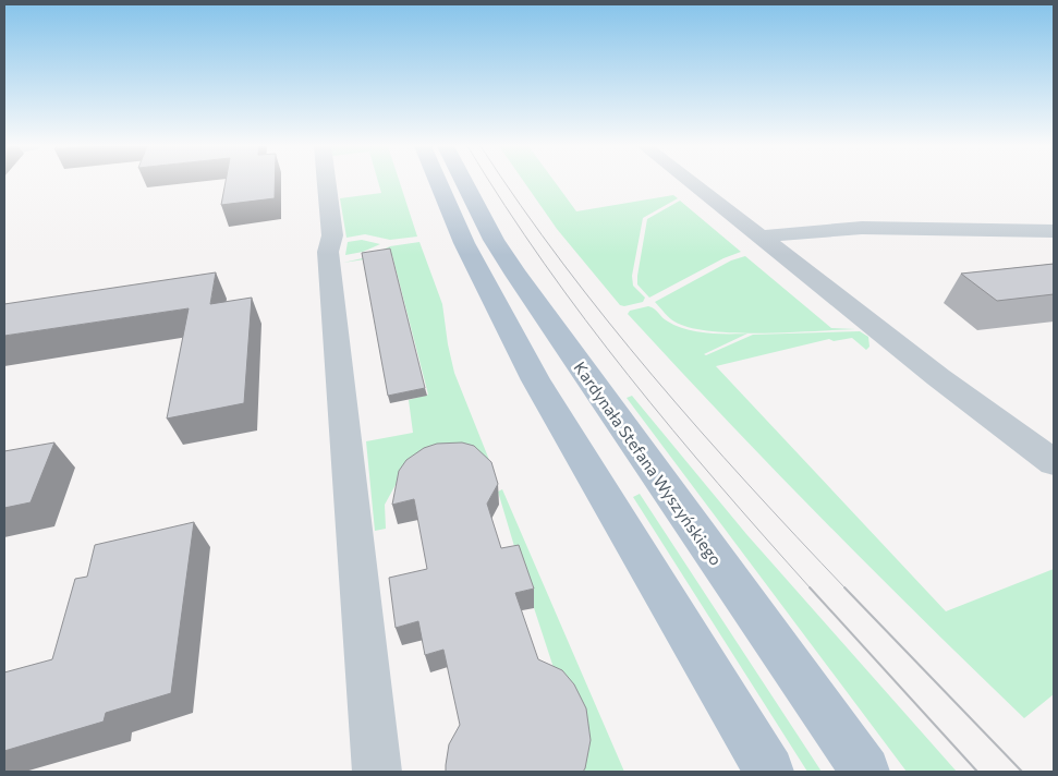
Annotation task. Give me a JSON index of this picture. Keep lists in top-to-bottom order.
{
  "streets": {
    "main road": ["Kardynała Stefana Wyszyńskiego"]
  }
}
